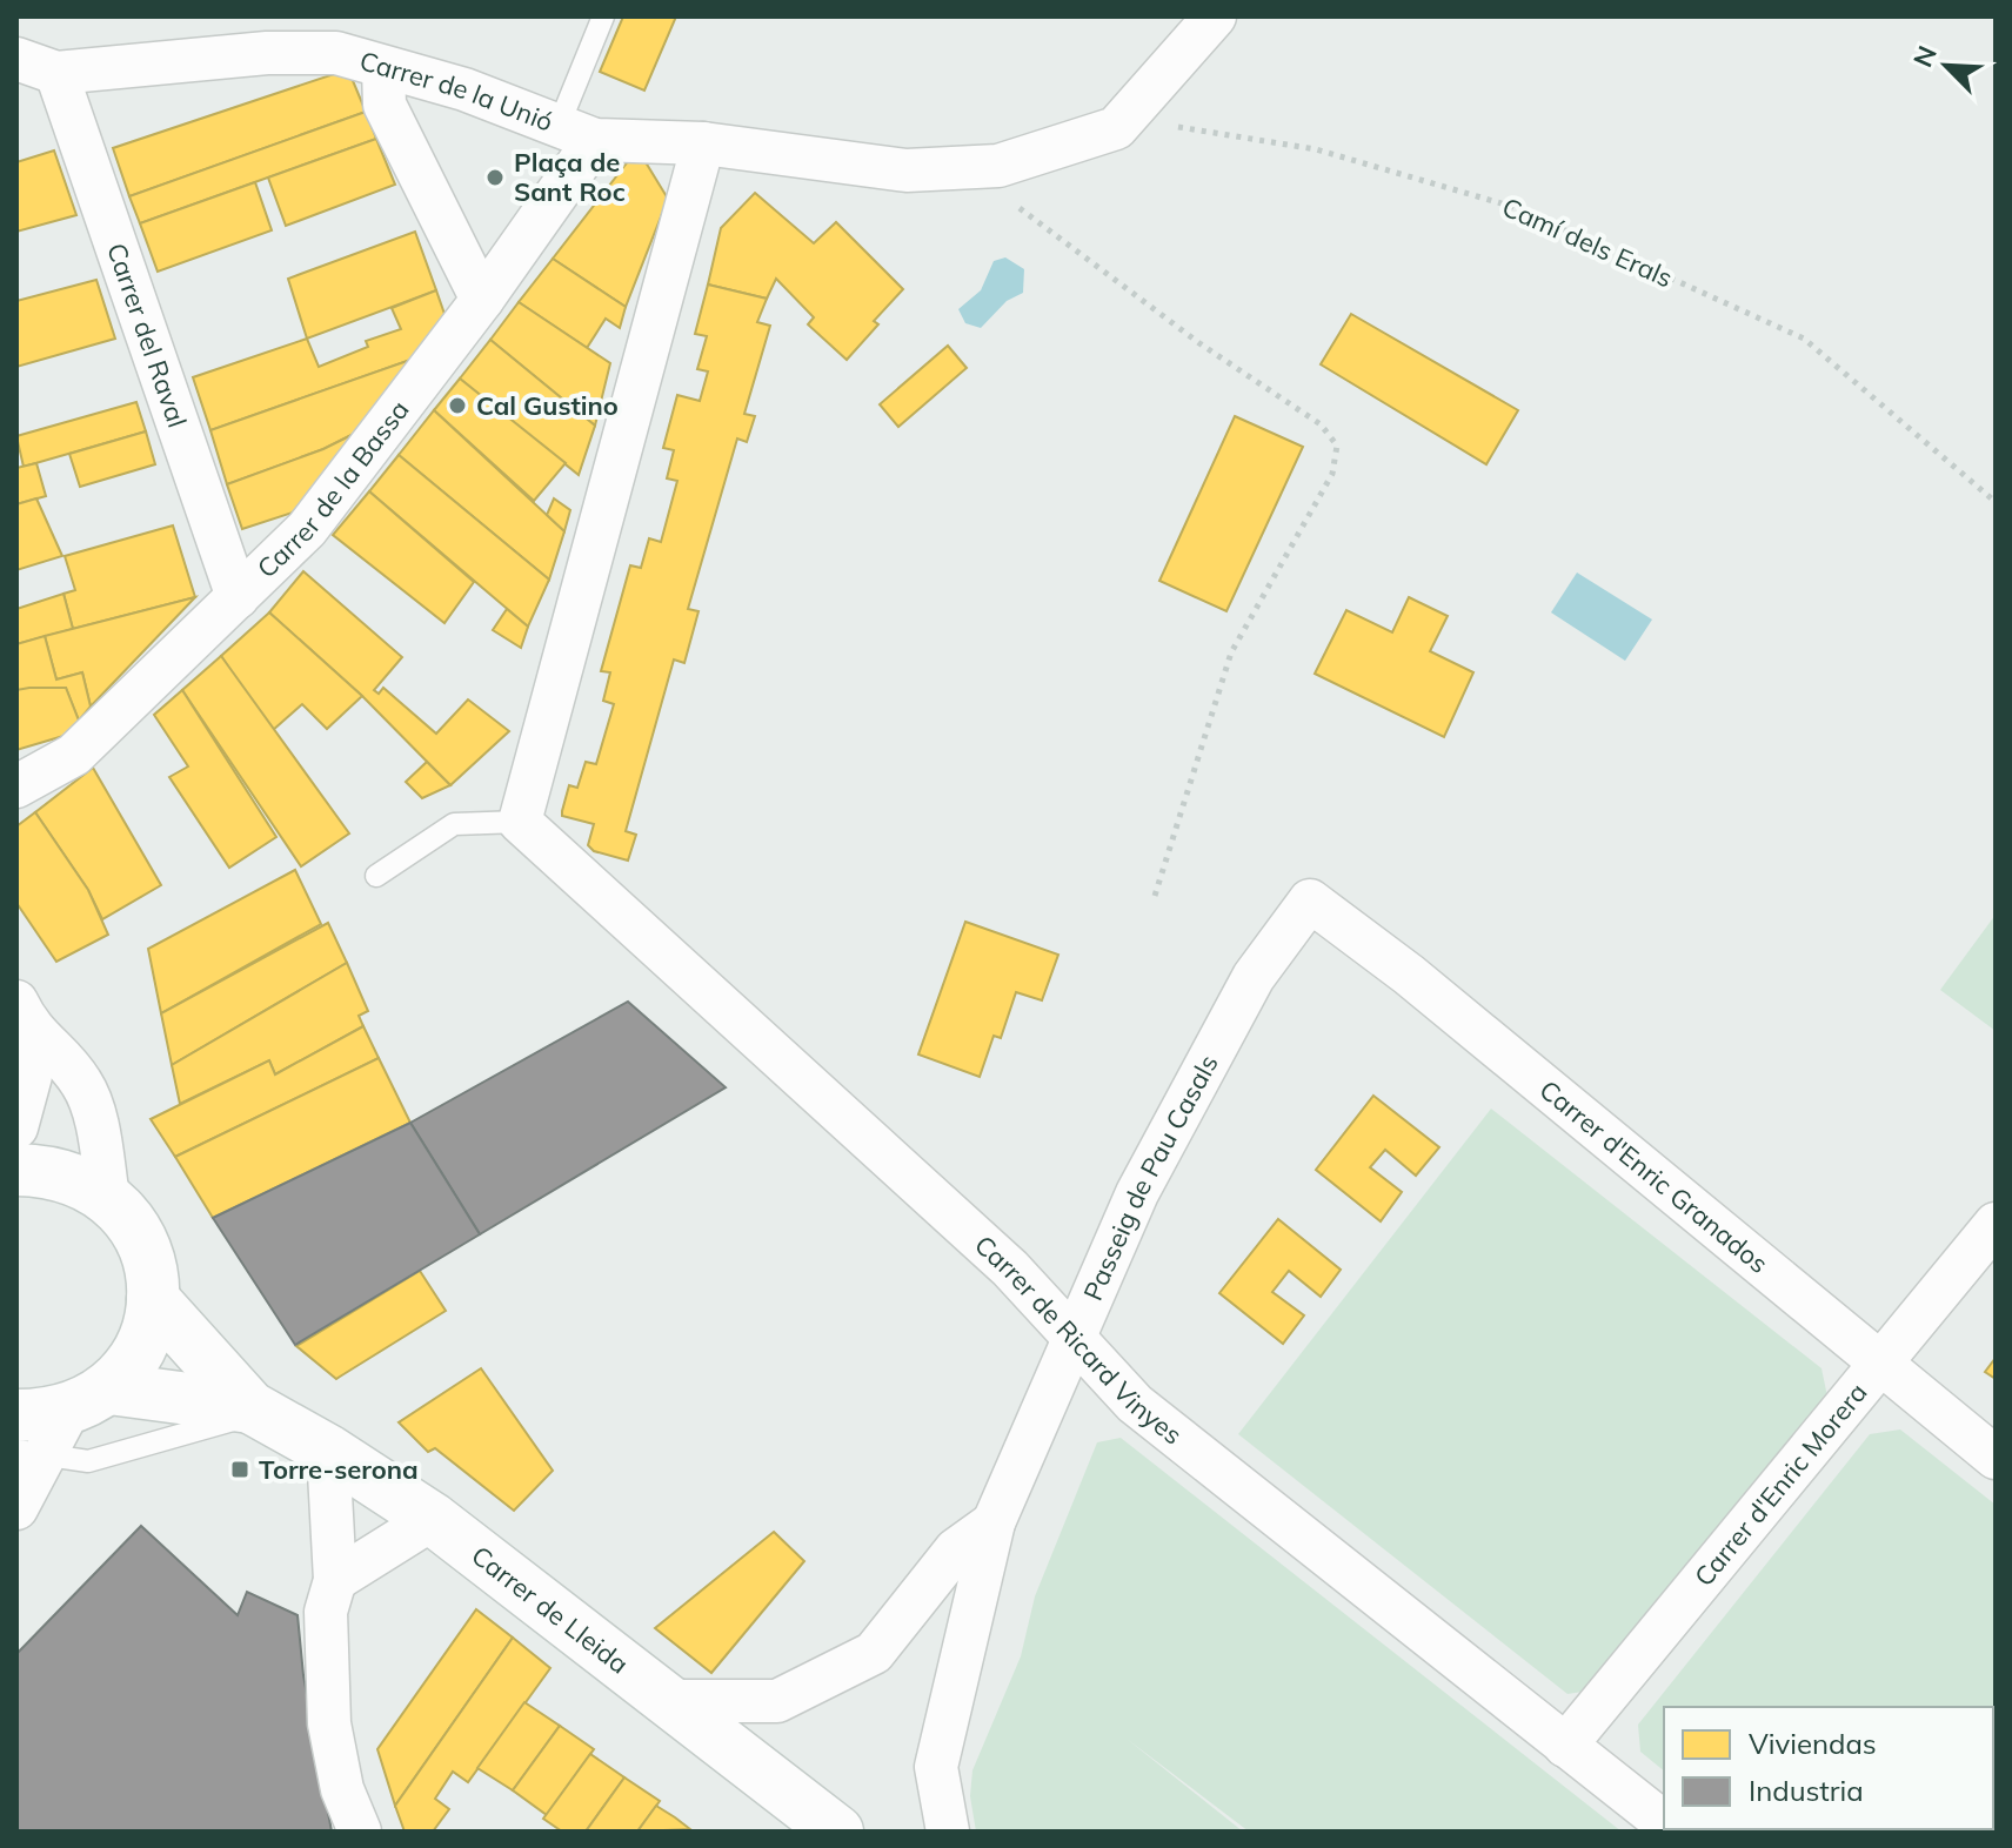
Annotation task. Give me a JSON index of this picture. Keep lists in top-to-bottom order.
{
  "streets": {
    "main road": ["Carrer de Lleida"],
    "street": [
      "Carrer de la Unió",
      "Carrer del Raval",
      "Carrer de la Bassa",
      "Passeig de Pau Casals",
      "Carrer d'Enric Granados",
      "Carrer de Ricard Vinyes",
      "Carrer d'Enric Morera"
    ],
    "path": ["Camí dels Erals"]
  },
  "crossings": [
    ["Carrer de la Unió", "Camí dels Erals"],
    ["Carrer de la Unió", "Carrer del Raval"],
    ["Carrer de la Unió", "Carrer de la Bassa"],
    ["Carrer del Raval", "Carrer de la Bassa"],
    ["Passeig de Pau Casals", "Carrer d'Enric Granados"],
    ["Passeig de Pau Casals", "Carrer de Ricard Vinyes"],
    ["Carrer d'Enric Granados", "Carrer d'Enric Morera"],
    ["Carrer de Ricard Vinyes", "Carrer d'Enric Morera"]
  ],
  "places": {
    "other": ["Plaça de Sant Roc", "Cal Gustino"],
    "transit": ["Torre-serona"]
  },
  "legend": ["Viviendas", "Industria"],
  "north": "top left"
}
